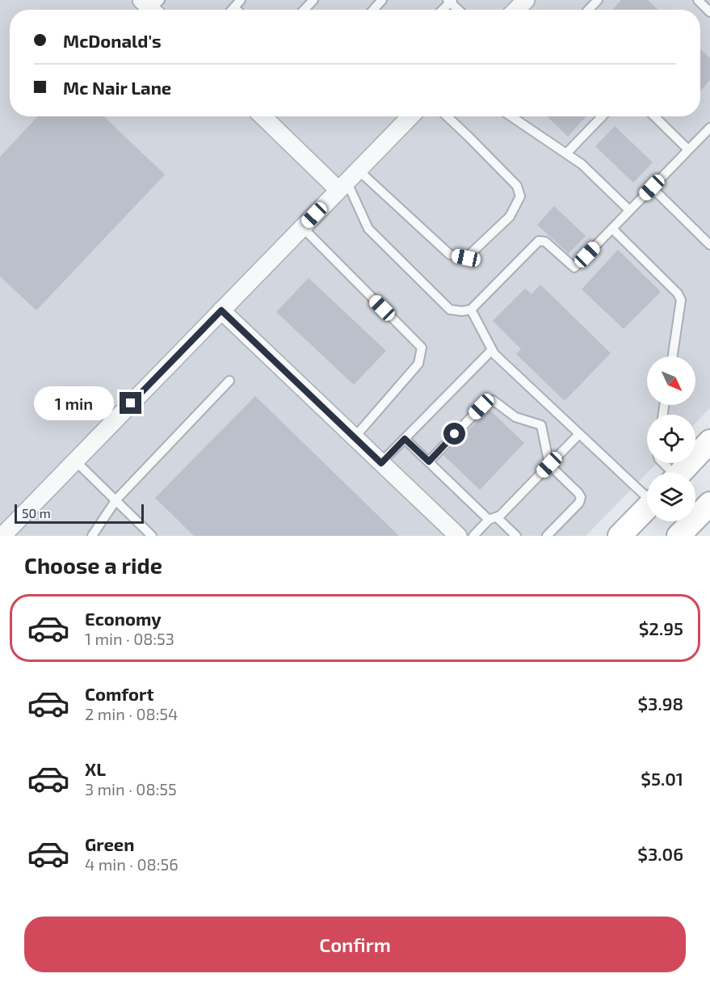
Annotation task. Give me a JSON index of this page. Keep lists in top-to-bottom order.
{
  "scale_bar": "50 m",
  "north": "bottom right",
  "page": {
    "banner": ["McDonald's", "Mc Nair Lane"],
    "bubble": "1 min",
    "scale": "50 m",
    "heading": "Choose a ride",
    "list": [
      {
        "name": "Economy",
        "note": "1 min · 08:53",
        "value": "$2.95"
      },
      {
        "name": "Comfort",
        "note": "2 min · 08:54",
        "value": "$3.98"
      },
      {
        "name": "XL",
        "note": "3 min · 08:55",
        "value": "$5.01"
      },
      {
        "name": "Green",
        "note": "4 min · 08:56",
        "value": "$3.06"
      }
    ],
    "buttons": "Confirm"
  }
}
